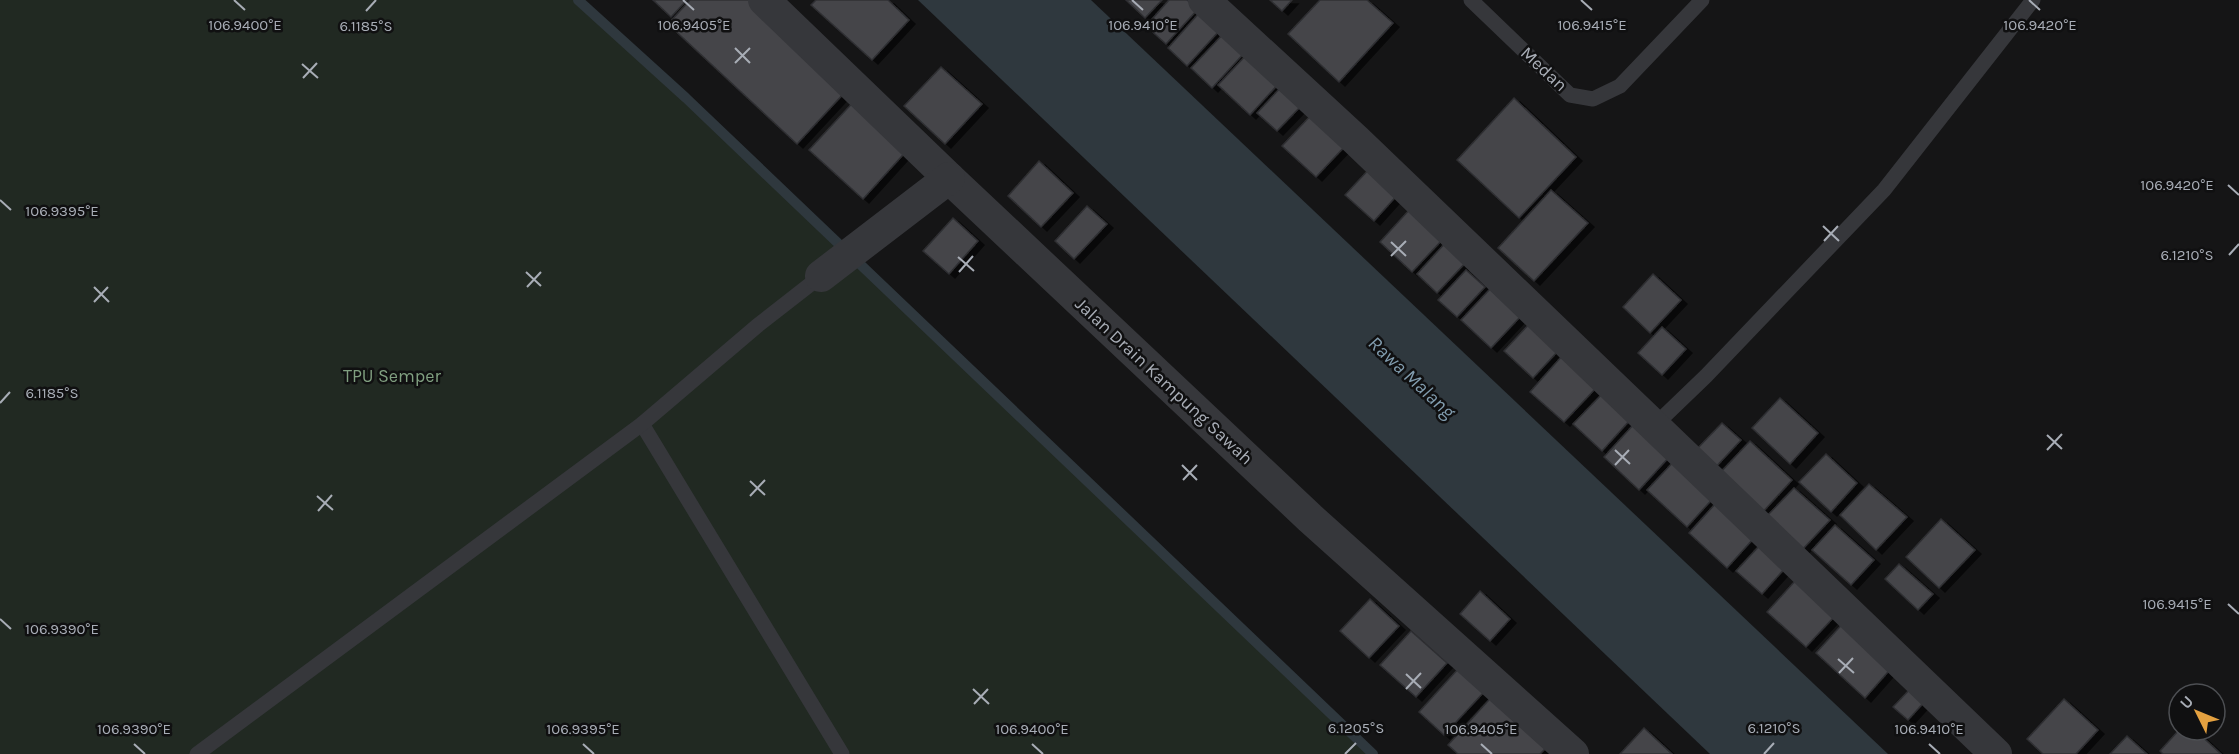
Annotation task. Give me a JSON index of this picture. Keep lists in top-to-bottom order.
{
  "streets": {
    "street": ["Jalan Drain Kampung Sawah"],
    "lane": ["Medan"]
  },
  "water": ["Rawa Malang"],
  "parks": ["TPU Semper"],
  "north": "top left",
  "coordinates": [
    "106.9400°E",
    "106.9405°E",
    "106.9410°E",
    "106.9415°E",
    "106.9420°E",
    "6.1185°S",
    "106.9395°E",
    "6.1210°S",
    "106.9390°E",
    "6.1205°S"
  ]
}
